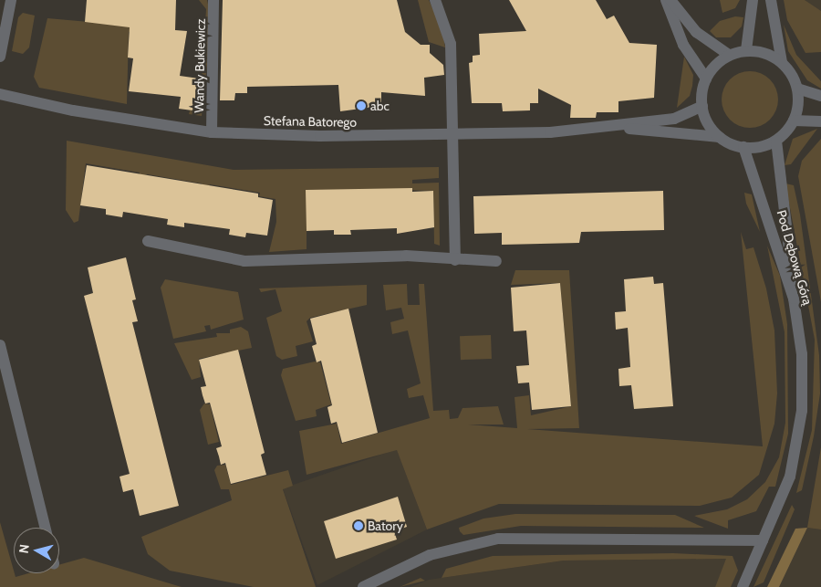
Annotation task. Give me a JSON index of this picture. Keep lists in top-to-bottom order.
{
  "streets": {
    "street": ["Wandy Bukiewicz", "Stefana Batorego", "Pod Dębową Górą"]
  },
  "crossings": [
    ["Wandy Bukiewicz", "Stefana Batorego"],
    ["Stefana Batorego", "Pod Dębową Górą"]
  ],
  "places": ["abc", "Batory"],
  "north": "left"
}
